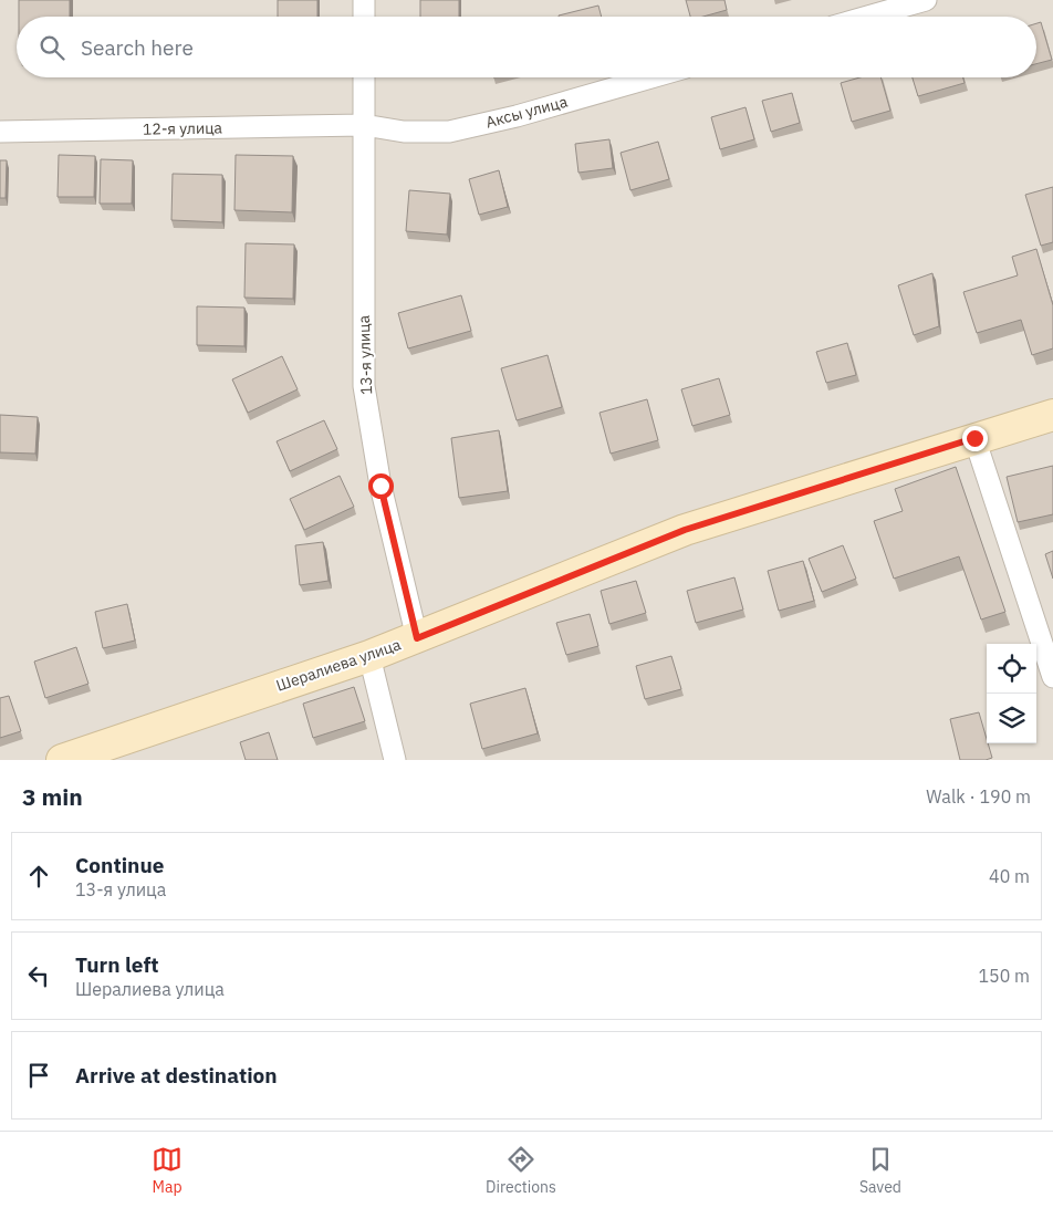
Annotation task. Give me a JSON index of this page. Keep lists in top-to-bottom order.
{
  "streets": {
    "street": [
      "Аксы улица",
      "12-я улица",
      "13-я улица",
      "Шералиева улица"
    ]
  },
  "crossings": [
    ["Аксы улица", "12-я улица"],
    ["Аксы улица", "13-я улица"],
    ["12-я улица", "13-я улица"],
    ["13-я улица", "Шералиева улица"]
  ],
  "page": {
    "search": "Search here",
    "heading": ["3 min", "Walk · 190 m"],
    "list": [
      ["Continue", "13-я улица", "40 m"],
      ["Turn left", "Шералиева улица", "150 m"],
      "Arrive at destination"
    ],
    "nav": ["Map", "Directions", "Saved"]
  }
}
